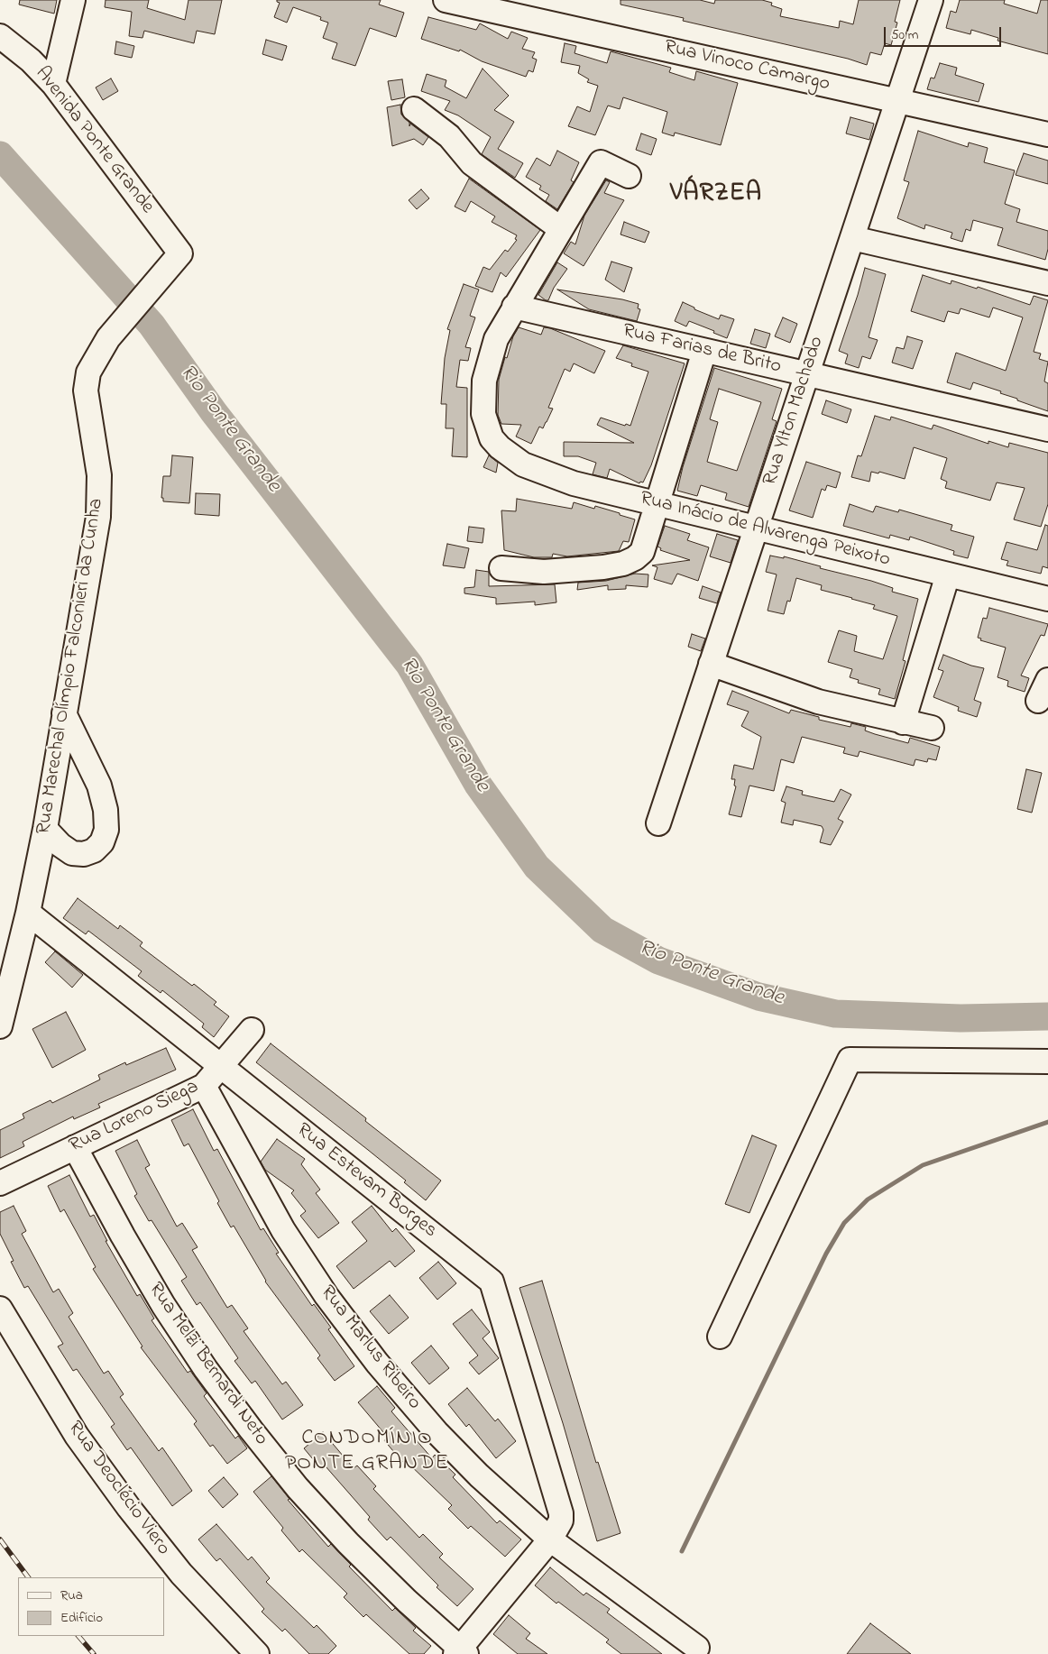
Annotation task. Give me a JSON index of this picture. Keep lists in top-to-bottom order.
{
  "streets": {
    "street": [
      "Rua Vinoco Camargo",
      "Avenida Ponte Grande",
      "Rua Farias de Brito",
      "Rua Ylton Machado",
      "Rua Inácio de Alvarenga Peixoto",
      "Rua Marechal Olímpio Falconieri da Cunha",
      "Rua Loreno Siega",
      "Rua Estevam Borges",
      "Rua Marlus Ribeiro",
      "Rua Melzi Bernardi Neto",
      "Rua Deoclécio Viero"
    ]
  },
  "crossings": [
    ["Rua Vinoco Camargo", "Rua Ylton Machado"],
    ["Avenida Ponte Grande", "Rua Marechal Olímpio Falconieri da Cunha"],
    ["Rua Farias de Brito", "Rua Ylton Machado"],
    ["Rua Farias de Brito", "Rua Inácio de Alvarenga Peixoto"],
    ["Rua Ylton Machado", "Rua Inácio de Alvarenga Peixoto"],
    ["Rua Marechal Olímpio Falconieri da Cunha", "Rua Estevam Borges"],
    ["Rua Loreno Siega", "Rua Estevam Borges"],
    ["Rua Loreno Siega", "Rua Marlus Ribeiro"],
    ["Rua Loreno Siega", "Rua Melzi Bernardi Neto"],
    ["Rua Estevam Borges", "Rua Marlus Ribeiro"],
    ["Rua Estevam Borges", "Rua Melzi Bernardi Neto"]
  ],
  "districts": ["VÁRZEA", "CONDOMÍNIO PONTE GRANDE"],
  "water": ["Rio Ponte Grande"],
  "legend": ["Rua", "Edifício"],
  "scale_bar": "50 m"
}
